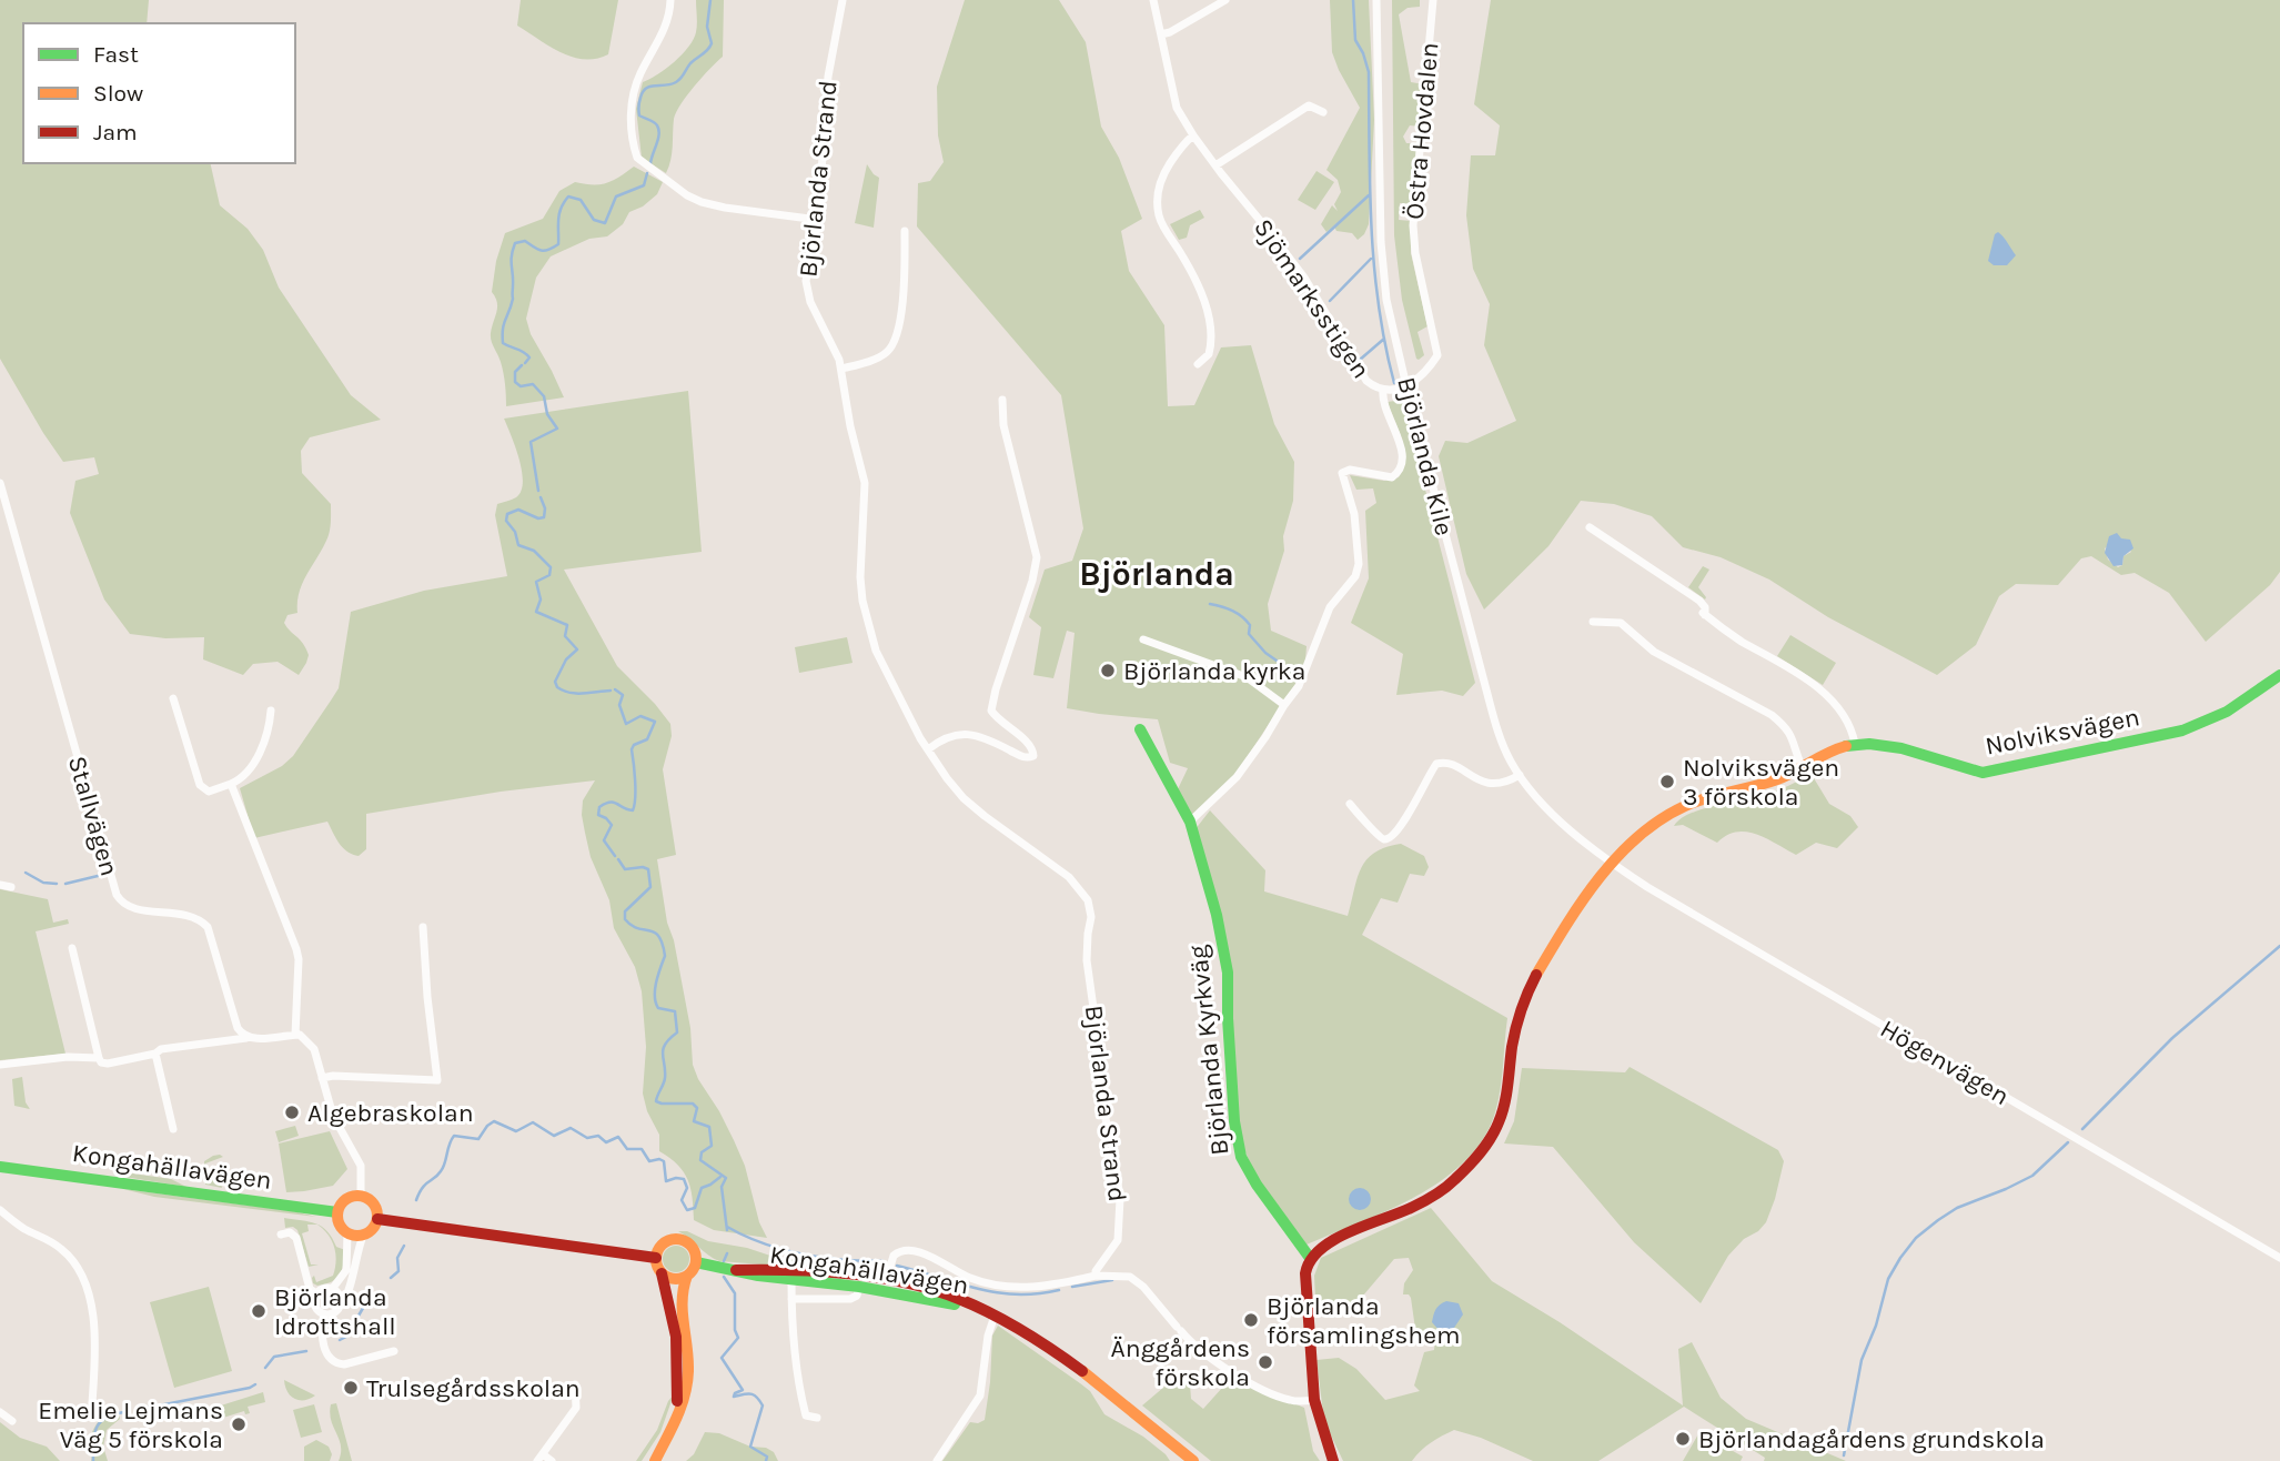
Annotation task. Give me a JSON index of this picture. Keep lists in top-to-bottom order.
{
  "streets": {
    "street": [
      "Östra Hovdalen",
      "Björlanda Strand",
      "Sjömarksstigen",
      "Björlanda Kile",
      "Nolviksvägen",
      "Stallvägen",
      "Björlanda Kyrkväg",
      "Högenvägen",
      "Kongahällavägen"
    ]
  },
  "crossings": [
    ["Östra Hovdalen", "Björlanda Kile"],
    ["Björlanda Kile", "Nolviksvägen"],
    ["Björlanda Kile", "Högenvägen"],
    ["Nolviksvägen", "Björlanda Kyrkväg"],
    ["Nolviksvägen", "Högenvägen"]
  ],
  "districts": ["Björlanda"],
  "places": [
    "Björlanda kyrka",
    "Nolviksvägen 3 förskola",
    "Algebraskolan",
    "Björlanda Idrottshall",
    "Björlanda församlingshem",
    "Änggårdens förskola",
    "Trulsegårdsskolan",
    "Emelie Lejmans Väg 5 förskola",
    "Björlandagårdens grundskola"
  ],
  "legend": ["Fast", "Slow", "Jam"]
}
